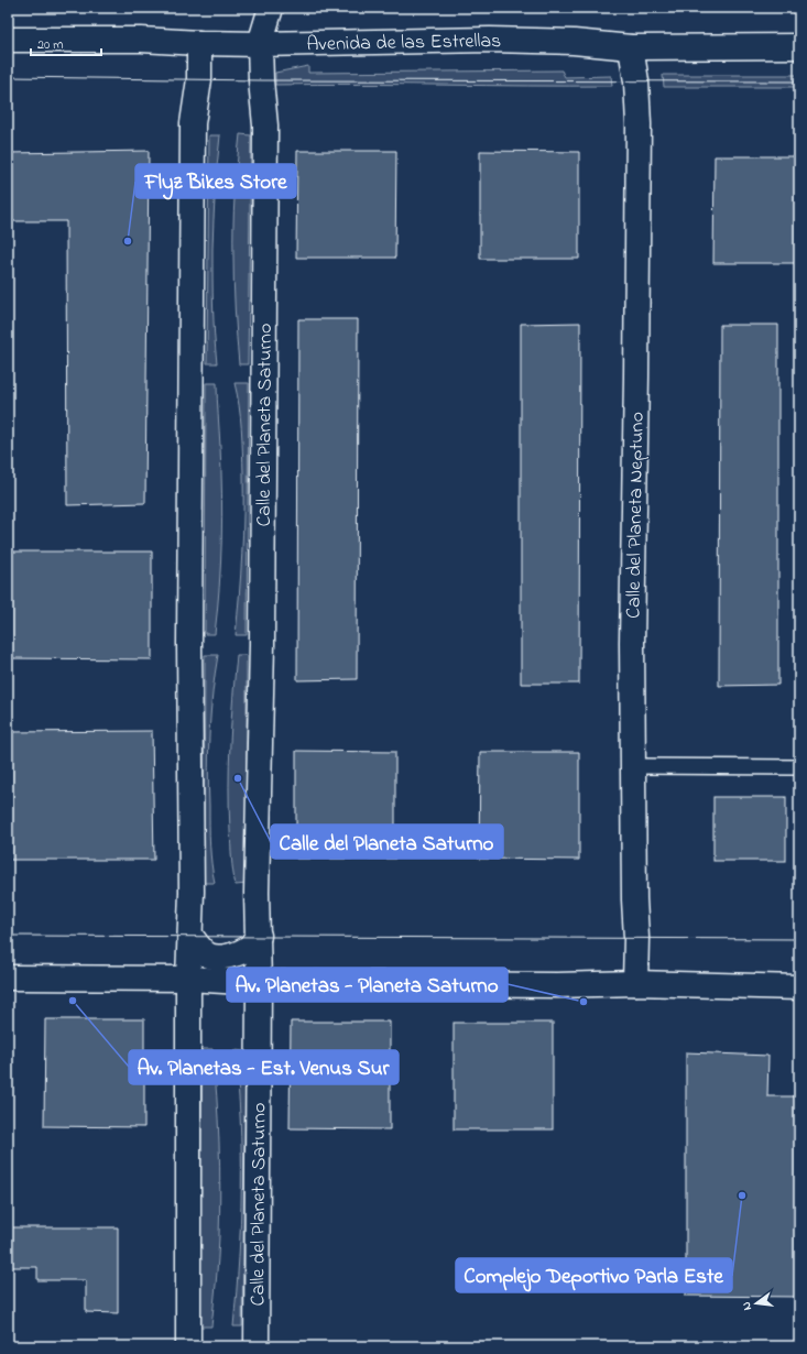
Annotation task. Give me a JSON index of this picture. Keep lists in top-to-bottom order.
{
  "streets": {
    "street": ["Avenida de las Estrellas", "Calle del Planeta Saturno", "Calle del Planeta Neptuno"]
  },
  "crossings": [
    ["Avenida de las Estrellas", "Calle del Planeta Saturno"],
    ["Avenida de las Estrellas", "Calle del Planeta Neptuno"]
  ],
  "places": [
    "Flyz Bikes Store",
    "Calle del Planeta Saturno",
    "Av. Planetas - Est. Venus Sur",
    "Av. Planetas - Planeta Saturno",
    "Complejo Deportivo Parla Este"
  ],
  "scale_bar": "20 m",
  "north": "left"
}
